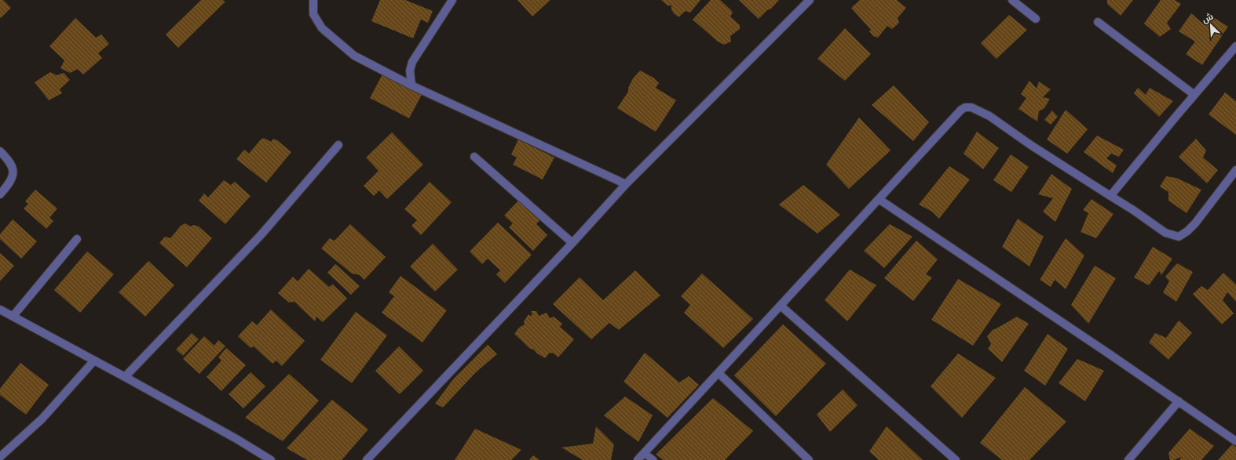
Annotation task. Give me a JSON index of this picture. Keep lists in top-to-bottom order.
{
  "north": "top left"
}
